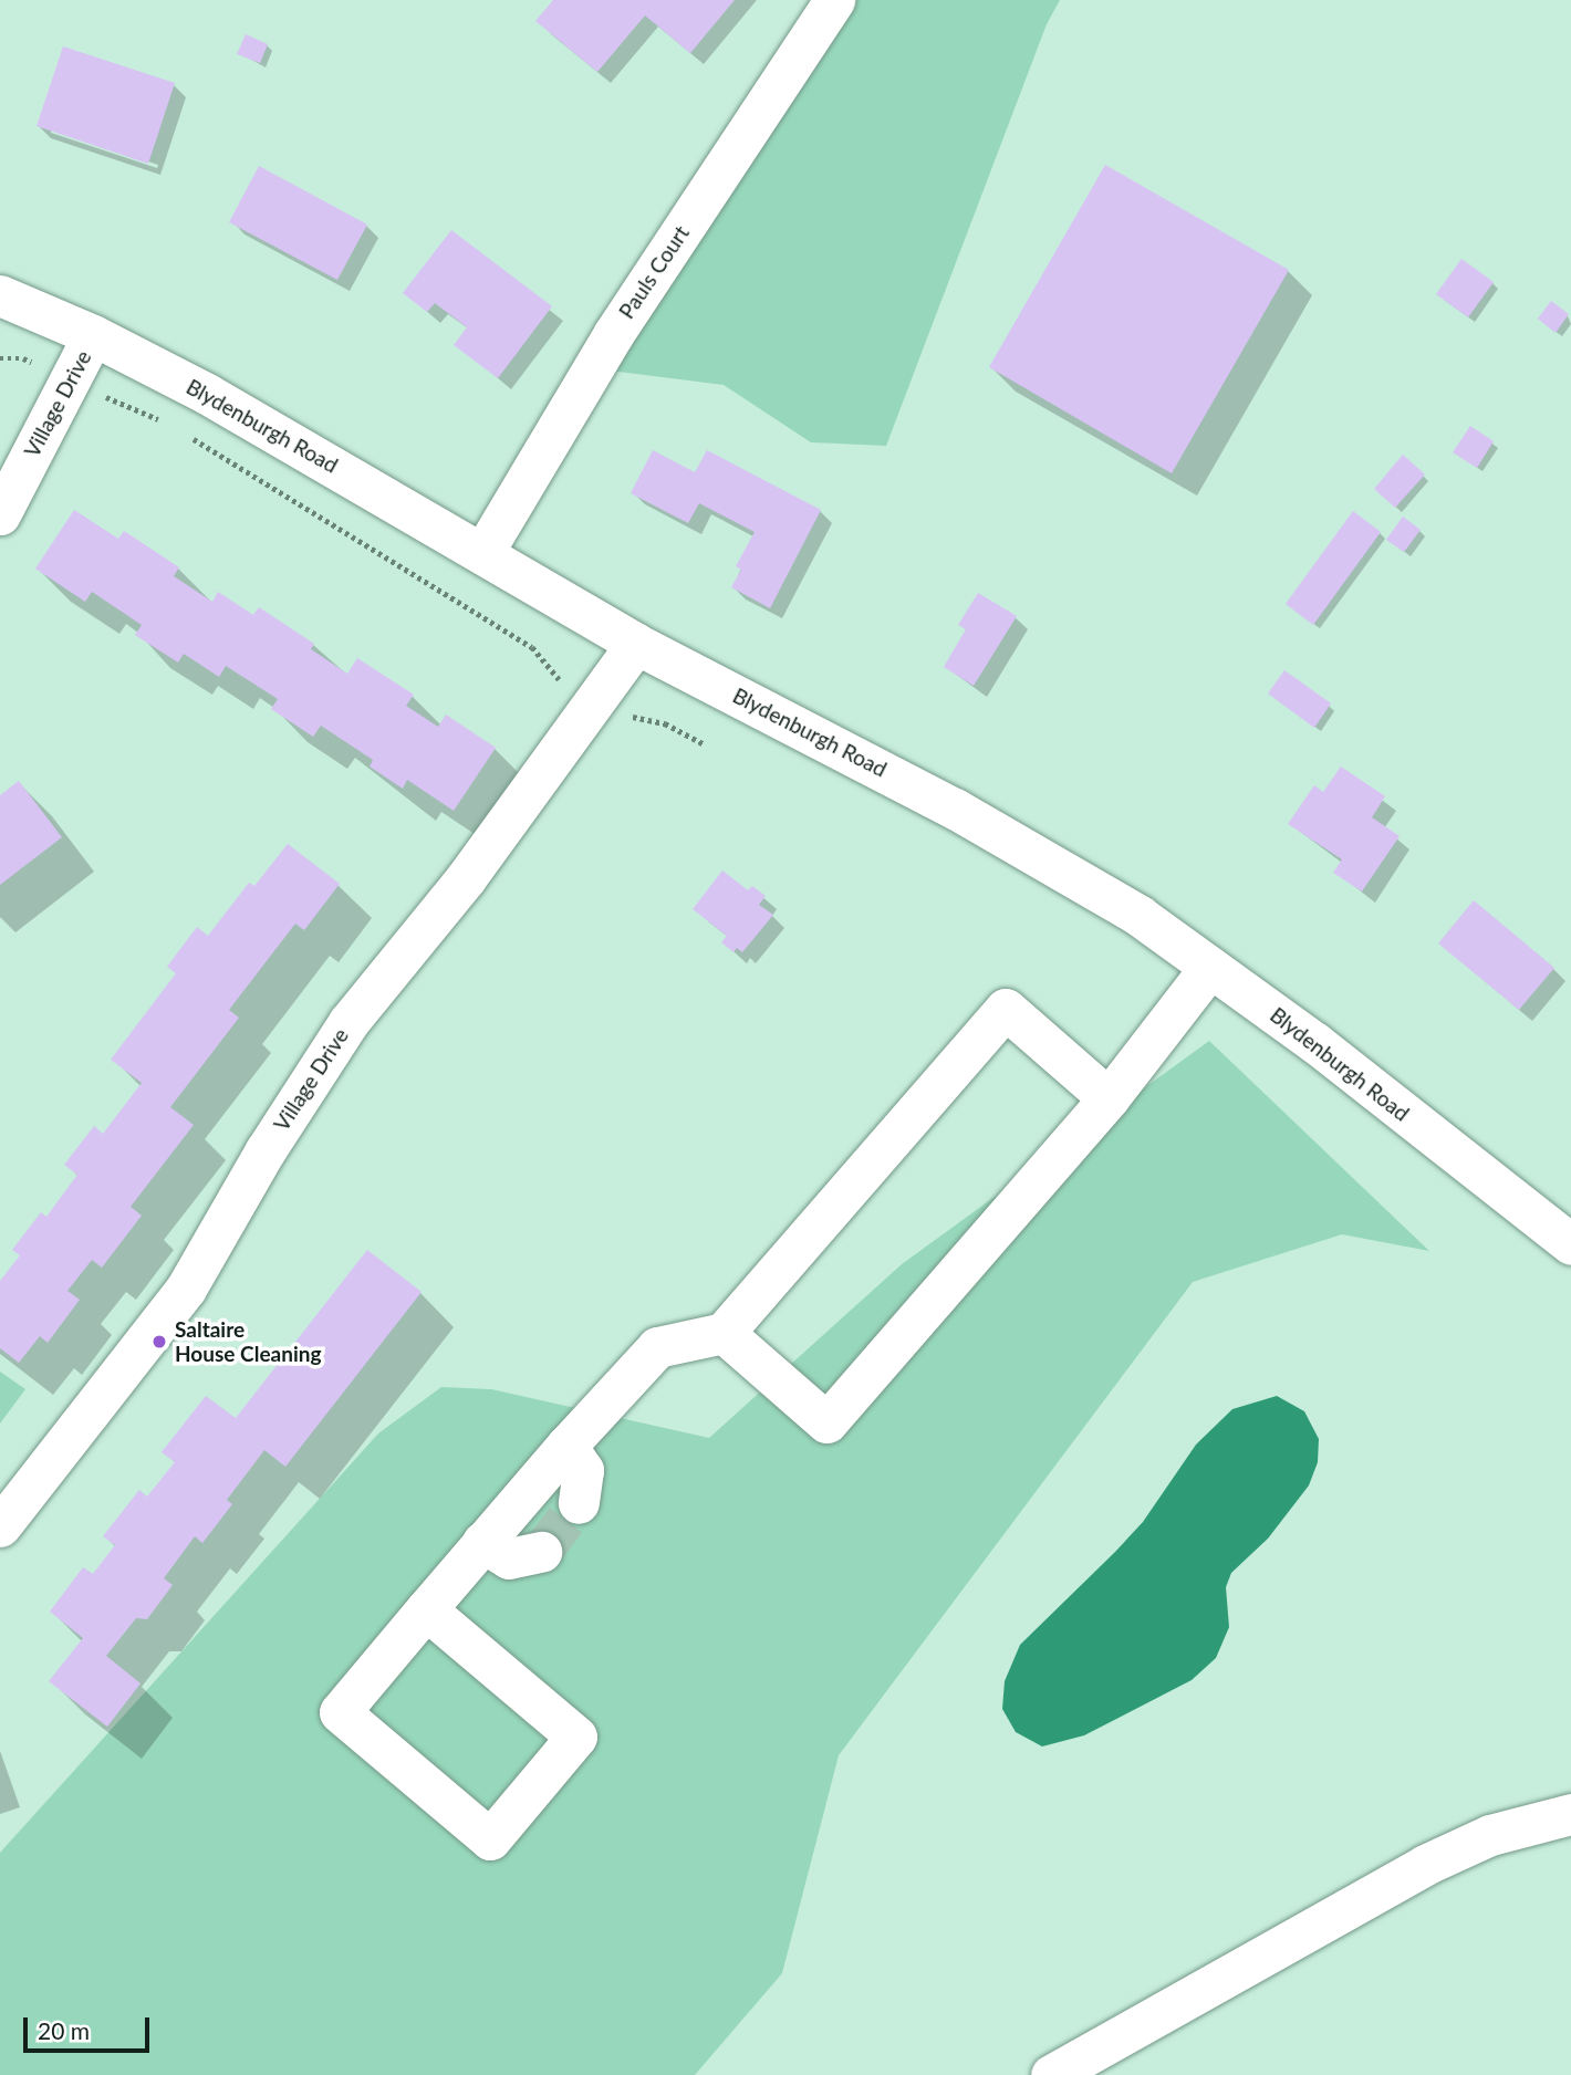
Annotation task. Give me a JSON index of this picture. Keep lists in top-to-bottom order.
{
  "streets": {
    "street": ["Pauls Court", "Village Drive", "Blydenburgh Road"]
  },
  "crossings": [
    ["Pauls Court", "Blydenburgh Road"],
    ["Village Drive", "Blydenburgh Road"]
  ],
  "places": ["Saltaire House Cleaning"],
  "scale_bar": "20 m"
}
